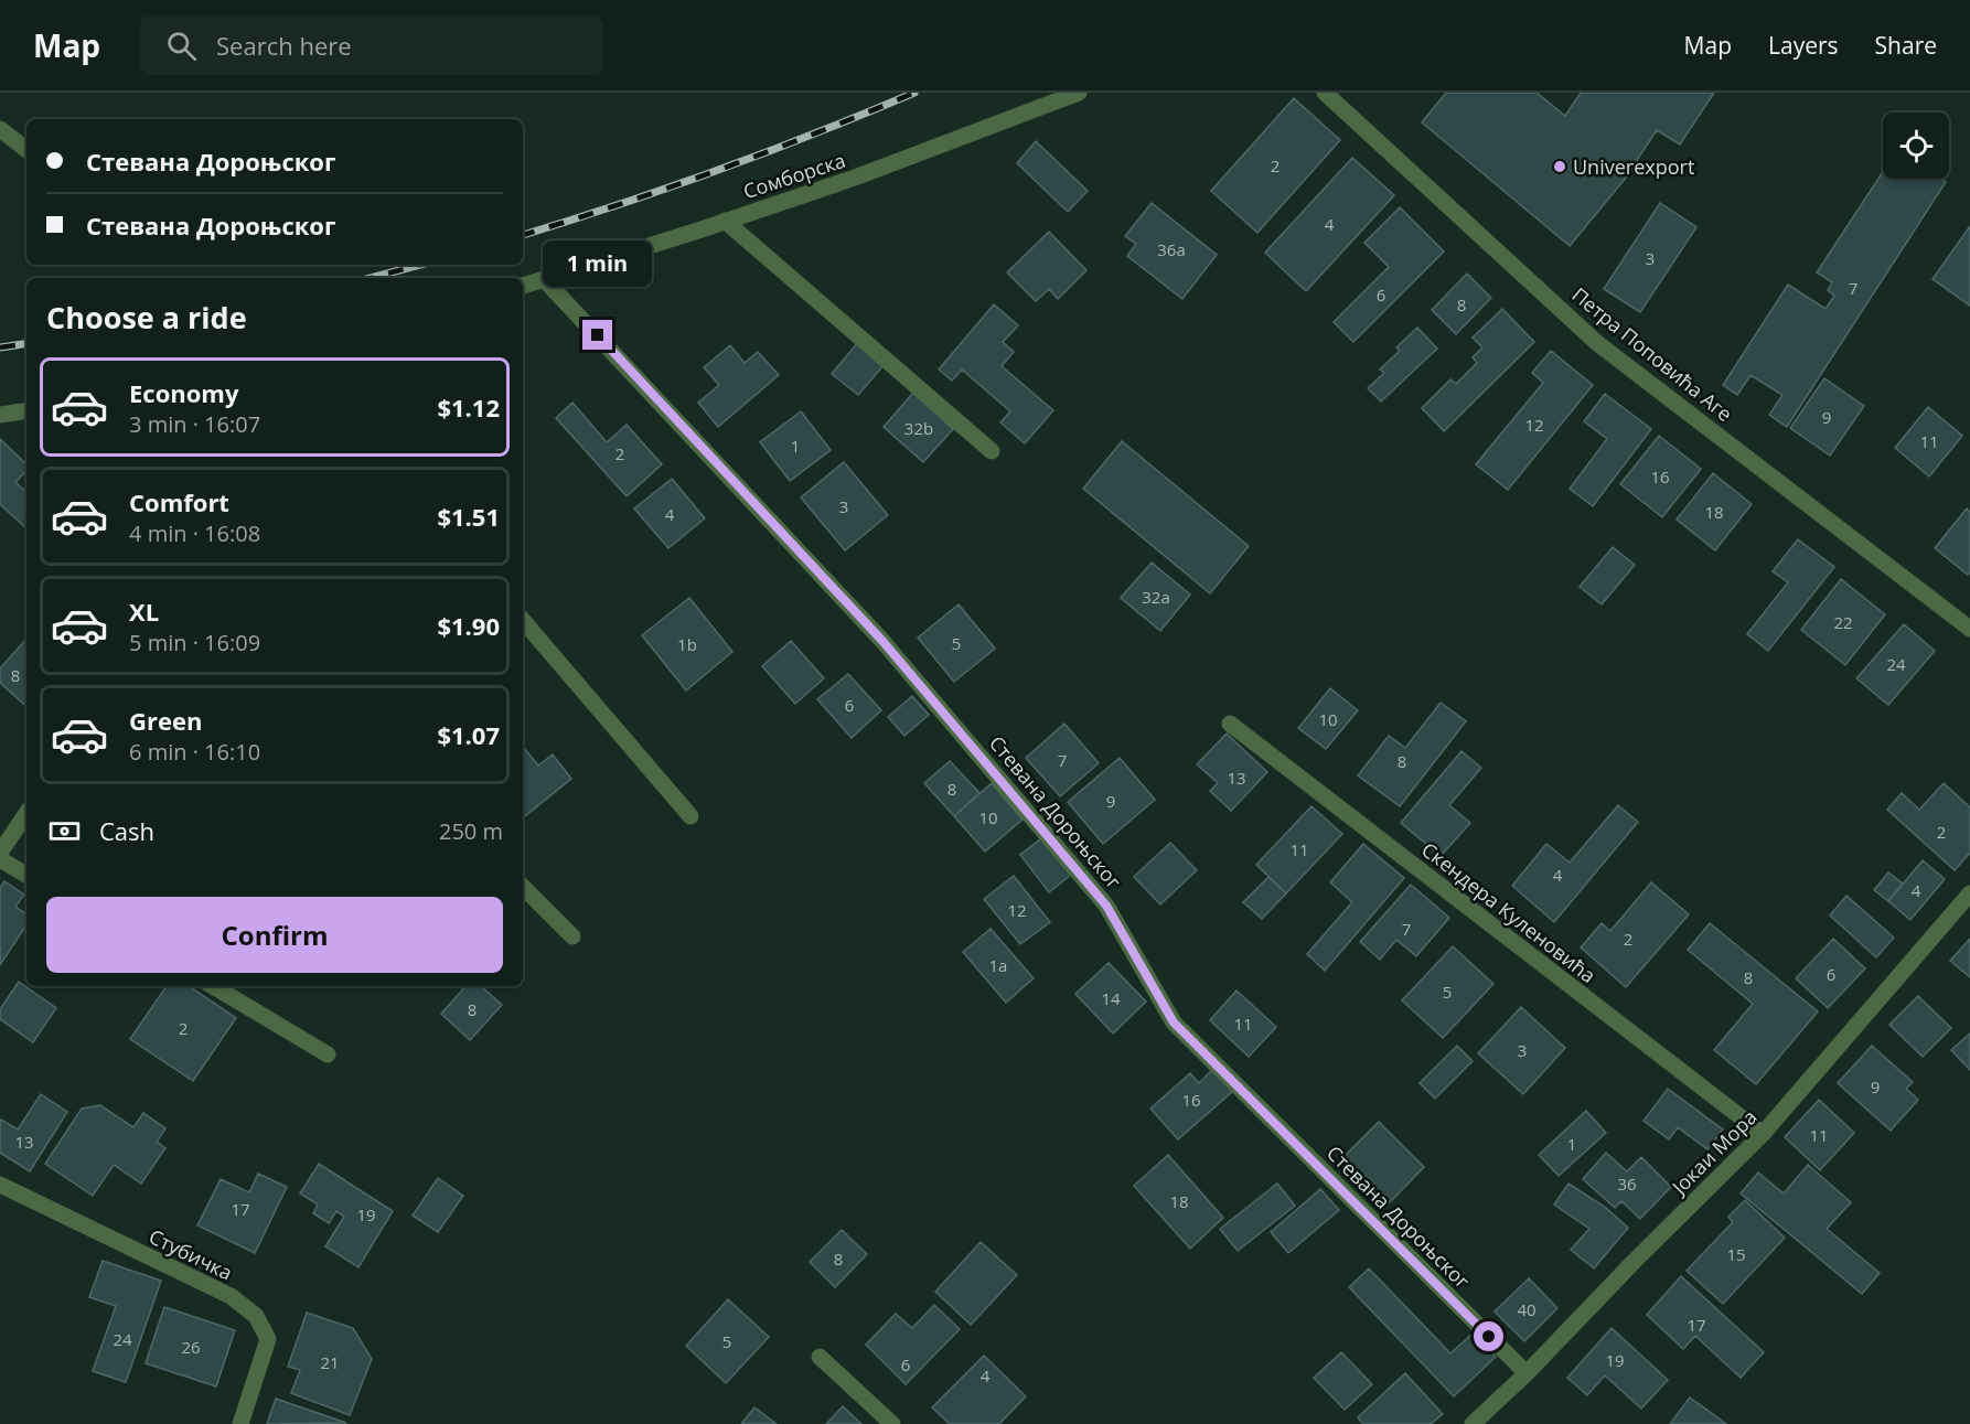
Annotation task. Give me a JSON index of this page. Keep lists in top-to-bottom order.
{
  "streets": {
    "street": [
      "Сомборска",
      "Петра Поповића Аге",
      "Стевана Дороњског",
      "Скендера Куленовића",
      "Јокаи Мора",
      "Стубичка"
    ]
  },
  "crossings": [
    ["Сомборска", "Стевана Дороњског"],
    ["Стевана Дороњског", "Јокаи Мора"],
    ["Скендера Куленовића", "Јокаи Мора"]
  ],
  "places": ["Univerexport"],
  "house_numbers": [
    "2",
    "4",
    "36a",
    "3",
    "7",
    "6",
    "8",
    "9",
    "12",
    "32b",
    "11",
    "1",
    "2",
    "16",
    "3",
    "18",
    "4",
    "32a",
    "22",
    "5",
    "1b",
    "24",
    "8",
    "6",
    "10",
    "7",
    "8",
    "13",
    "8",
    "9",
    "10",
    "2",
    "11",
    "4",
    "4",
    "12",
    "7",
    "2",
    "1a",
    "6",
    "8",
    "5",
    "14",
    "8",
    "11",
    "2",
    "3",
    "9",
    "16",
    "11",
    "13",
    "1",
    "36",
    "18",
    "17",
    "19",
    "15",
    "8",
    "40",
    "17",
    "24",
    "5",
    "26",
    "19",
    "21",
    "6",
    "4"
  ],
  "page": {
    "header": "Map",
    "search": "Search here",
    "nav": ["Map", "Layers", "Share"],
    "banner": ["Стевана Дороњског", "Стевана Дороњског"],
    "bubble": "1 min",
    "heading": "Choose a ride",
    "list": [
      {
        "name": "Economy",
        "note": "3 min · 16:07",
        "value": "$1.12"
      },
      {
        "name": "Comfort",
        "note": "4 min · 16:08",
        "value": "$1.51"
      },
      {
        "name": "XL",
        "note": "5 min · 16:09",
        "value": "$1.90"
      },
      {
        "name": "Green",
        "note": "6 min · 16:10",
        "value": "$1.07"
      }
    ],
    "pay": ["Cash", "250 m"],
    "buttons": "Confirm"
  }
}
